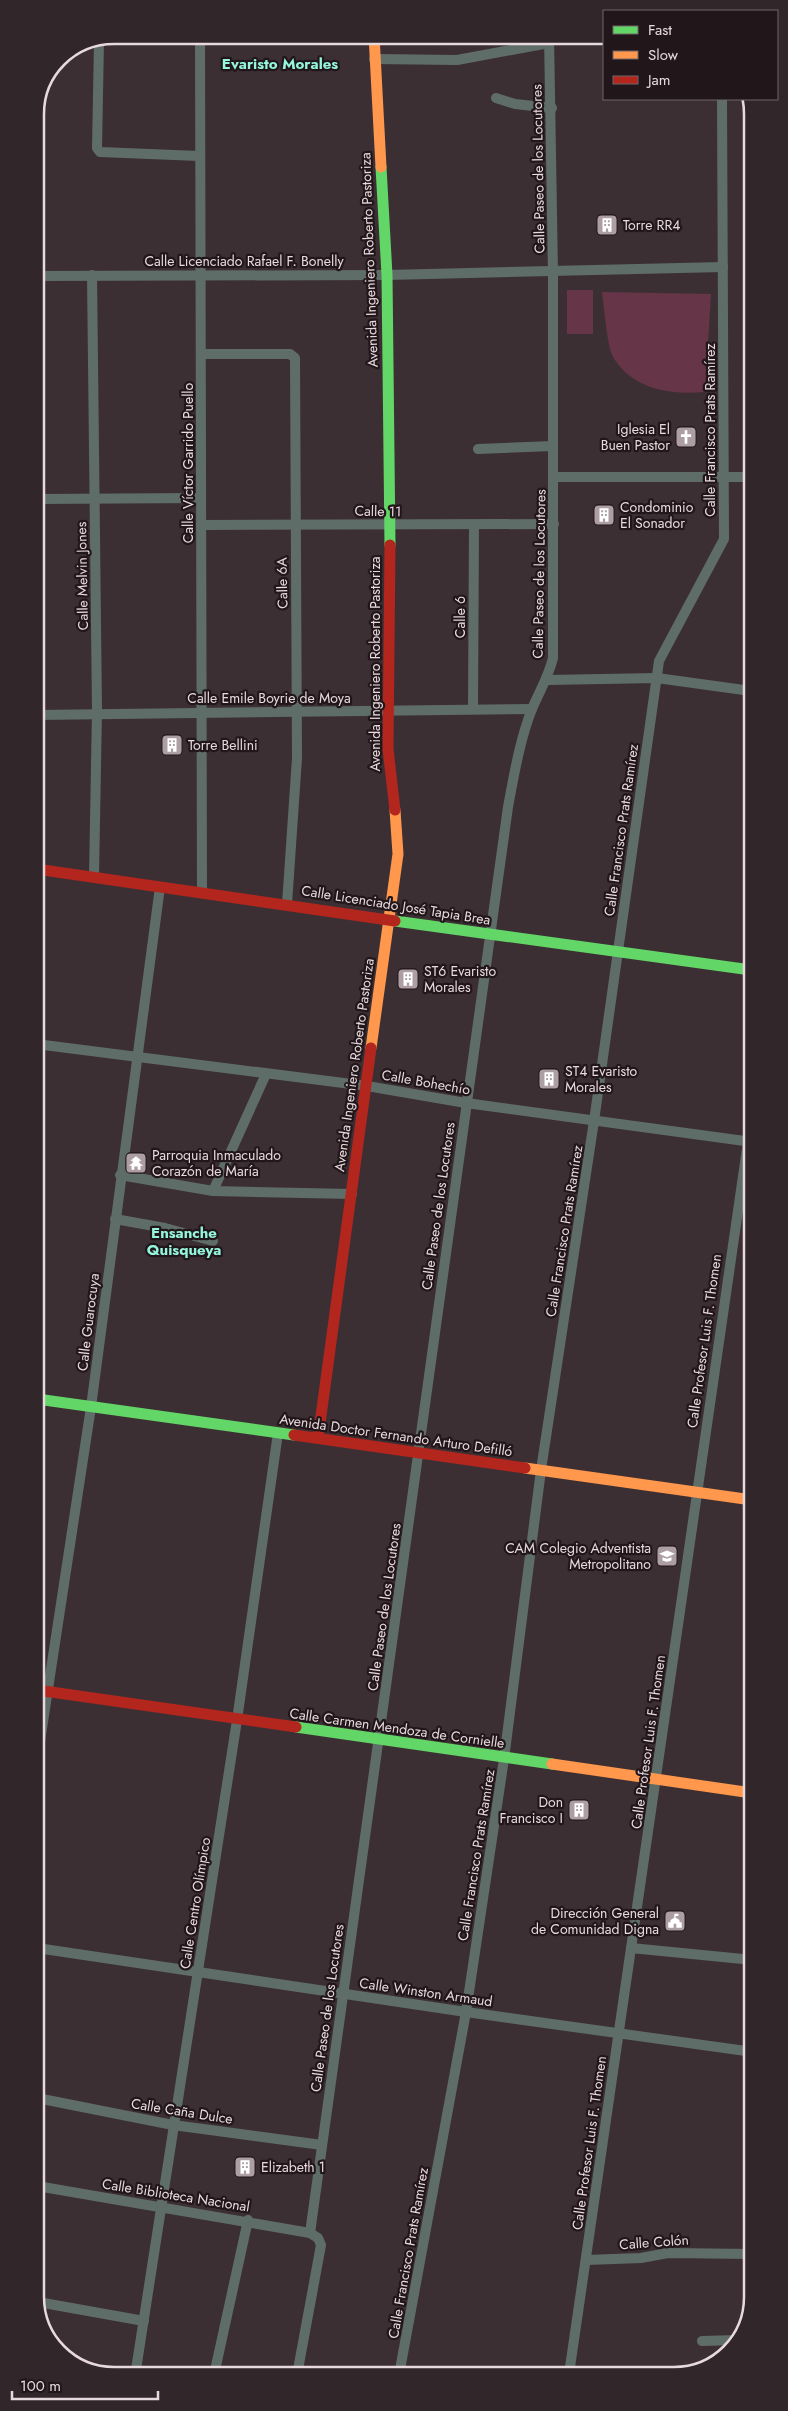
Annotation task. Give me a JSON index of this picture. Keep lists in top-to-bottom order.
{
  "streets": {
    "street": [
      "Calle Paseo de los Locutores",
      "Avenida Ingeniero Roberto Pastoriza",
      "Calle Licenciado Rafael F. Bonelly",
      "Calle Francisco Prats Ramírez",
      "Calle Víctor Garrido Puello",
      "Calle 11",
      "Calle Melvin Jones",
      "Calle 6A",
      "Calle 6",
      "Calle Emile Boyrie de Moya",
      "Calle Licenciado José Tapia Brea",
      "Calle Bohechío",
      "Calle Guarocuya",
      "Calle Profesor Luis F. Thomen",
      "Avenida Doctor Fernando Arturo Defilló",
      "Calle Carmen Mendoza de Cornielle",
      "Calle Centro Olímpico",
      "Calle Winston Armaud",
      "Calle Caña Dulce",
      "Calle Biblioteca Nacional",
      "Calle Colón"
    ]
  },
  "crossings": [
    ["Calle Paseo de los Locutores", "Calle Licenciado Rafael F. Bonelly"],
    ["Calle Paseo de los Locutores", "Calle 11"],
    ["Calle Paseo de los Locutores", "Calle Emile Boyrie de Moya"],
    ["Calle Paseo de los Locutores", "Calle Licenciado José Tapia Brea"],
    ["Calle Paseo de los Locutores", "Calle Bohechío"],
    ["Calle Paseo de los Locutores", "Avenida Doctor Fernando Arturo Defilló"],
    ["Calle Paseo de los Locutores", "Calle Carmen Mendoza de Cornielle"],
    ["Calle Paseo de los Locutores", "Calle Winston Armaud"],
    ["Calle Paseo de los Locutores", "Calle Caña Dulce"],
    ["Calle Paseo de los Locutores", "Calle Biblioteca Nacional"],
    ["Avenida Ingeniero Roberto Pastoriza", "Calle Licenciado Rafael F. Bonelly"],
    ["Avenida Ingeniero Roberto Pastoriza", "Calle 11"],
    ["Avenida Ingeniero Roberto Pastoriza", "Calle Emile Boyrie de Moya"],
    ["Avenida Ingeniero Roberto Pastoriza", "Calle Licenciado José Tapia Brea"],
    ["Avenida Ingeniero Roberto Pastoriza", "Calle Bohechío"],
    ["Avenida Ingeniero Roberto Pastoriza", "Avenida Doctor Fernando Arturo Defilló"],
    ["Calle Licenciado Rafael F. Bonelly", "Calle Francisco Prats Ramírez"],
    ["Calle Licenciado Rafael F. Bonelly", "Calle Víctor Garrido Puello"],
    ["Calle Licenciado Rafael F. Bonelly", "Calle Melvin Jones"],
    ["Calle Francisco Prats Ramírez", "Calle Licenciado José Tapia Brea"],
    ["Calle Francisco Prats Ramírez", "Calle Bohechío"],
    ["Calle Francisco Prats Ramírez", "Avenida Doctor Fernando Arturo Defilló"],
    ["Calle Francisco Prats Ramírez", "Calle Carmen Mendoza de Cornielle"],
    ["Calle Francisco Prats Ramírez", "Calle Winston Armaud"],
    ["Calle Víctor Garrido Puello", "Calle 11"],
    ["Calle Víctor Garrido Puello", "Calle 6A"],
    ["Calle Víctor Garrido Puello", "Calle Emile Boyrie de Moya"],
    ["Calle Víctor Garrido Puello", "Calle Licenciado José Tapia Brea"],
    ["Calle 11", "Calle 6A"],
    ["Calle 11", "Calle 6"],
    ["Calle Melvin Jones", "Calle Emile Boyrie de Moya"],
    ["Calle Melvin Jones", "Calle Licenciado José Tapia Brea"],
    ["Calle 6A", "Calle Emile Boyrie de Moya"],
    ["Calle 6A", "Calle Licenciado José Tapia Brea"],
    ["Calle 6", "Calle Emile Boyrie de Moya"],
    ["Calle Licenciado José Tapia Brea", "Calle Guarocuya"],
    ["Calle Bohechío", "Calle Guarocuya"],
    ["Calle Guarocuya", "Avenida Doctor Fernando Arturo Defilló"],
    ["Calle Profesor Luis F. Thomen", "Avenida Doctor Fernando Arturo Defilló"],
    ["Calle Profesor Luis F. Thomen", "Calle Carmen Mendoza de Cornielle"],
    ["Calle Profesor Luis F. Thomen", "Calle Winston Armaud"],
    ["Calle Profesor Luis F. Thomen", "Calle Colón"],
    ["Avenida Doctor Fernando Arturo Defilló", "Calle Centro Olímpico"],
    ["Calle Carmen Mendoza de Cornielle", "Calle Centro Olímpico"],
    ["Calle Centro Olímpico", "Calle Winston Armaud"],
    ["Calle Centro Olímpico", "Calle Caña Dulce"],
    ["Calle Centro Olímpico", "Calle Biblioteca Nacional"]
  ],
  "districts": ["Evaristo Morales", "Ensanche Quisqueya"],
  "places": {
    "building": [
      "Torre RR4",
      "Condominio El Sonador",
      "Torre Bellini",
      "ST6 Evaristo Morales",
      "ST4 Evaristo Morales",
      "Don Francisco I",
      "Elizabeth 1"
    ],
    "church": ["Iglesia El Buen Pastor"],
    "temple": ["Parroquia Inmaculado Corazón de María"],
    "school or university": ["CAM Colegio Adventista Metropolitano"],
    "public building": ["Dirección General de Comunidad Digna"]
  },
  "legend": ["Fast", "Slow", "Jam"],
  "scale_bar": "100 m"
}
